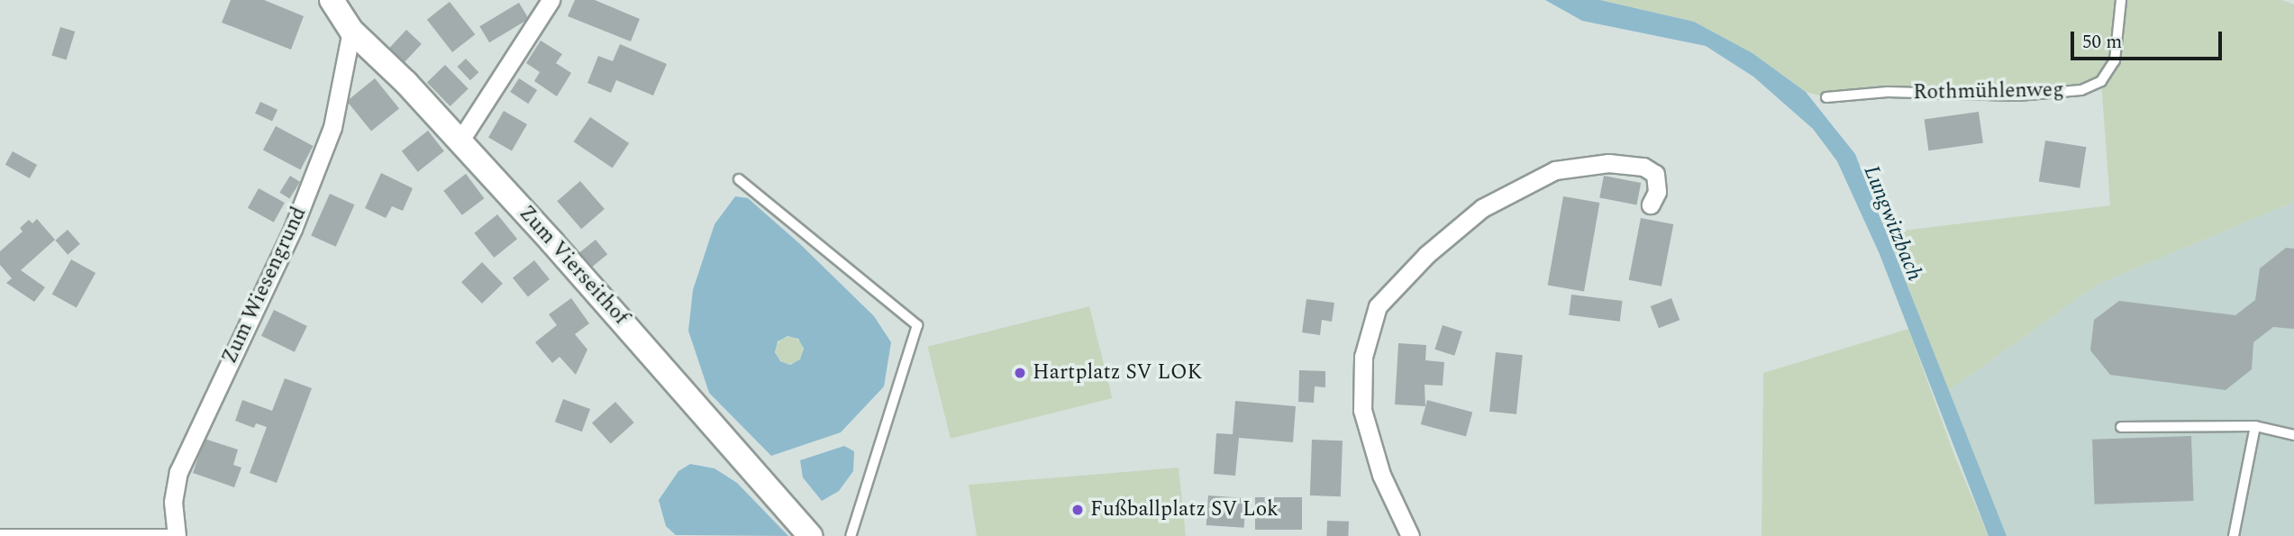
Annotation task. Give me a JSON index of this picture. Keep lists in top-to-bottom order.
{
  "streets": {
    "street": ["Zum Vierseithof", "Zum Wiesengrund"],
    "lane": ["Rothmühlenweg"]
  },
  "crossings": [
    ["Zum Vierseithof", "Zum Wiesengrund"]
  ],
  "water": ["Lungwitzbach"],
  "places": ["Hartplatz SV LOK", "Fußballplatz SV Lok"],
  "scale_bar": "50 m"
}
